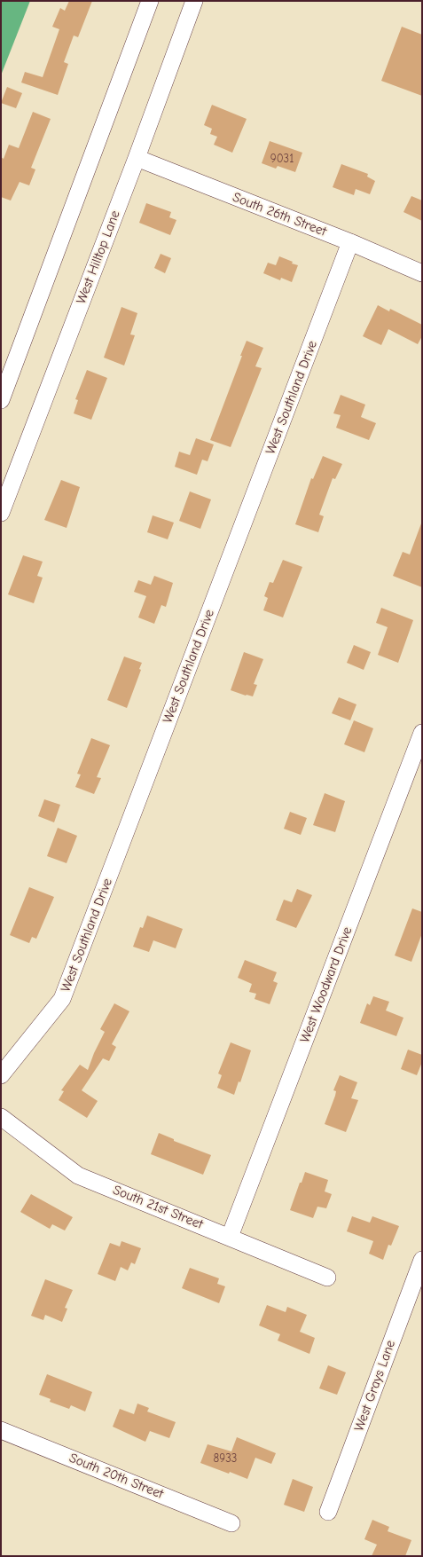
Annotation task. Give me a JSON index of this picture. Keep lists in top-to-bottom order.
{
  "streets": {
    "street": [
      "South 26th Street",
      "West Hilltop Lane",
      "West Southland Drive",
      "West Woodward Drive",
      "South 21st Street",
      "West Grays Lane",
      "South 20th Street"
    ]
  },
  "crossings": [
    ["South 26th Street", "West Hilltop Lane"],
    ["South 26th Street", "West Southland Drive"],
    ["West Woodward Drive", "South 21st Street"]
  ],
  "house_numbers": ["9031", "8933"]
}
